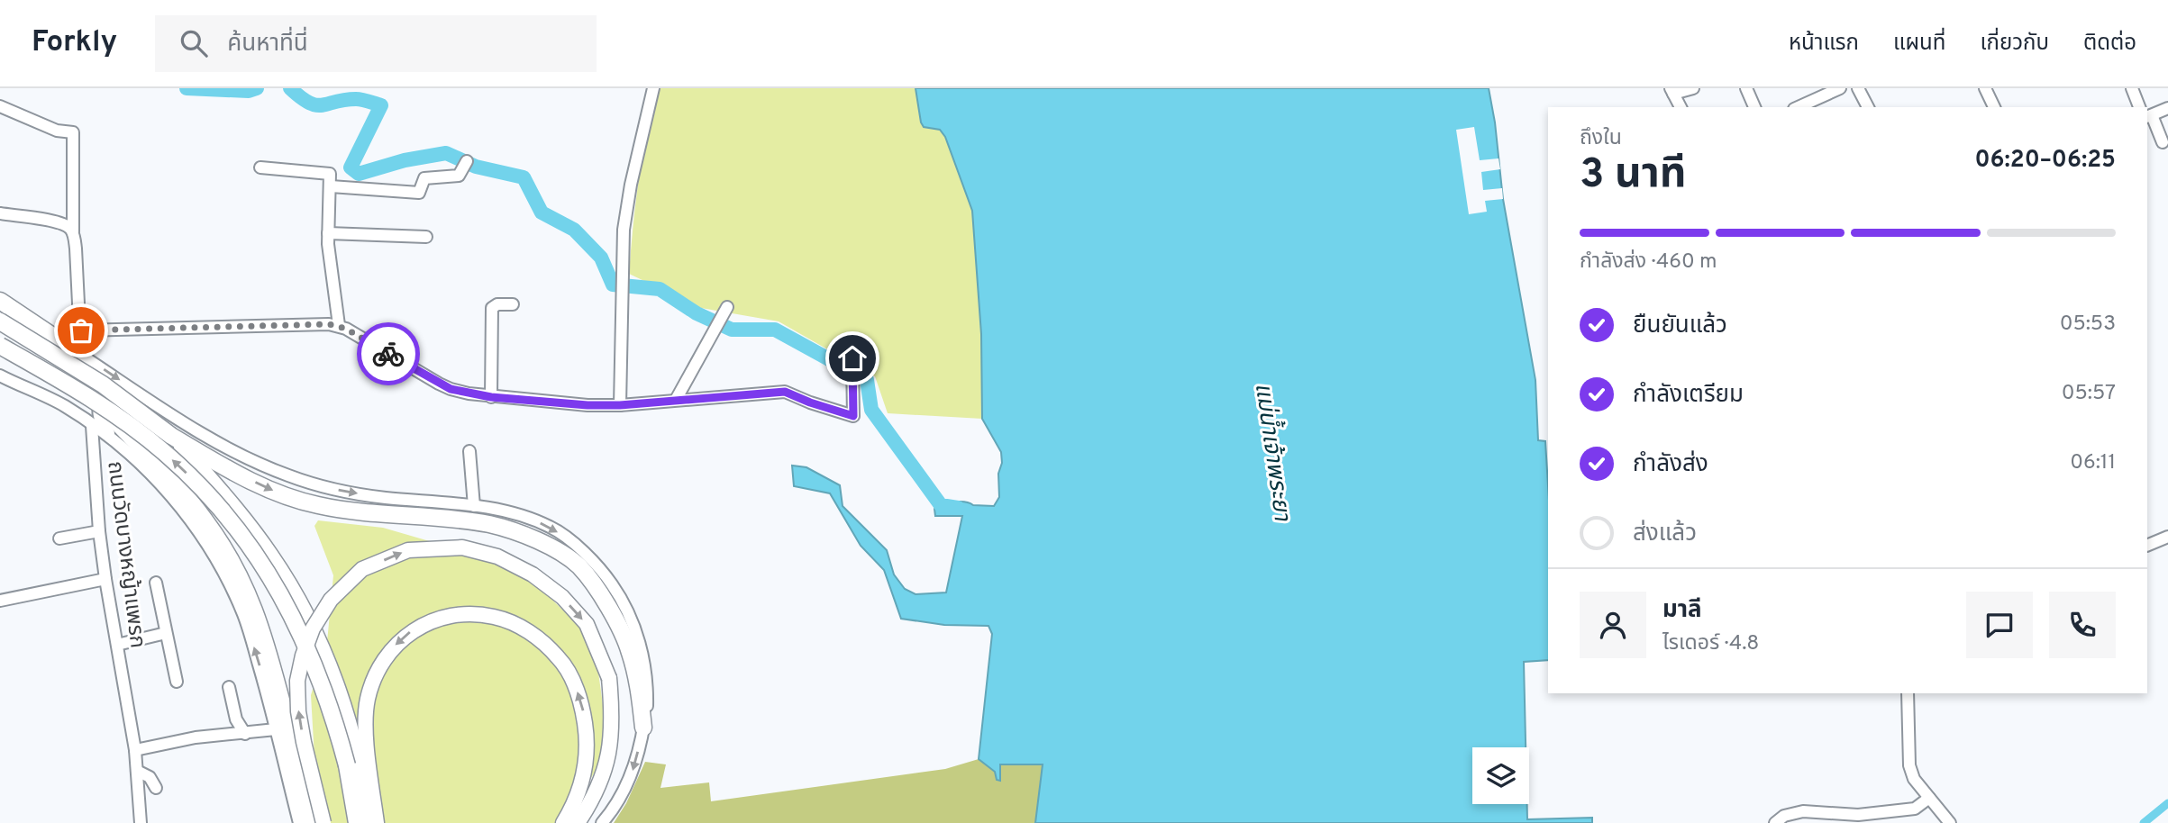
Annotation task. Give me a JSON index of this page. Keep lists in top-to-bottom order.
{
  "streets": {
    "street": ["ถนนวัดบางหญ้าแพรก"]
  },
  "water": ["แม่น้ำเจ้าพระยา"],
  "page": {
    "header": "Forkly",
    "search": "ค้นหาที่นี่",
    "nav": [
      "หน้าแรก",
      "แผนที่",
      "เกี่ยวกับ",
      "ติดต่อ"
    ],
    "heading": ["3 นาที", "ถึงใน", "06:20–06:25"],
    "panel": ["มาลี", "ไรเดอร์ · 4.8"],
    "bar": "กำลังส่ง · 460 m",
    "list": [
      ["ยืนยันแล้ว", "05:53"],
      ["กำลังเตรียม", "05:57"],
      ["กำลังส่ง", "06:11"],
      "ส่งแล้ว"
    ]
  }
}
